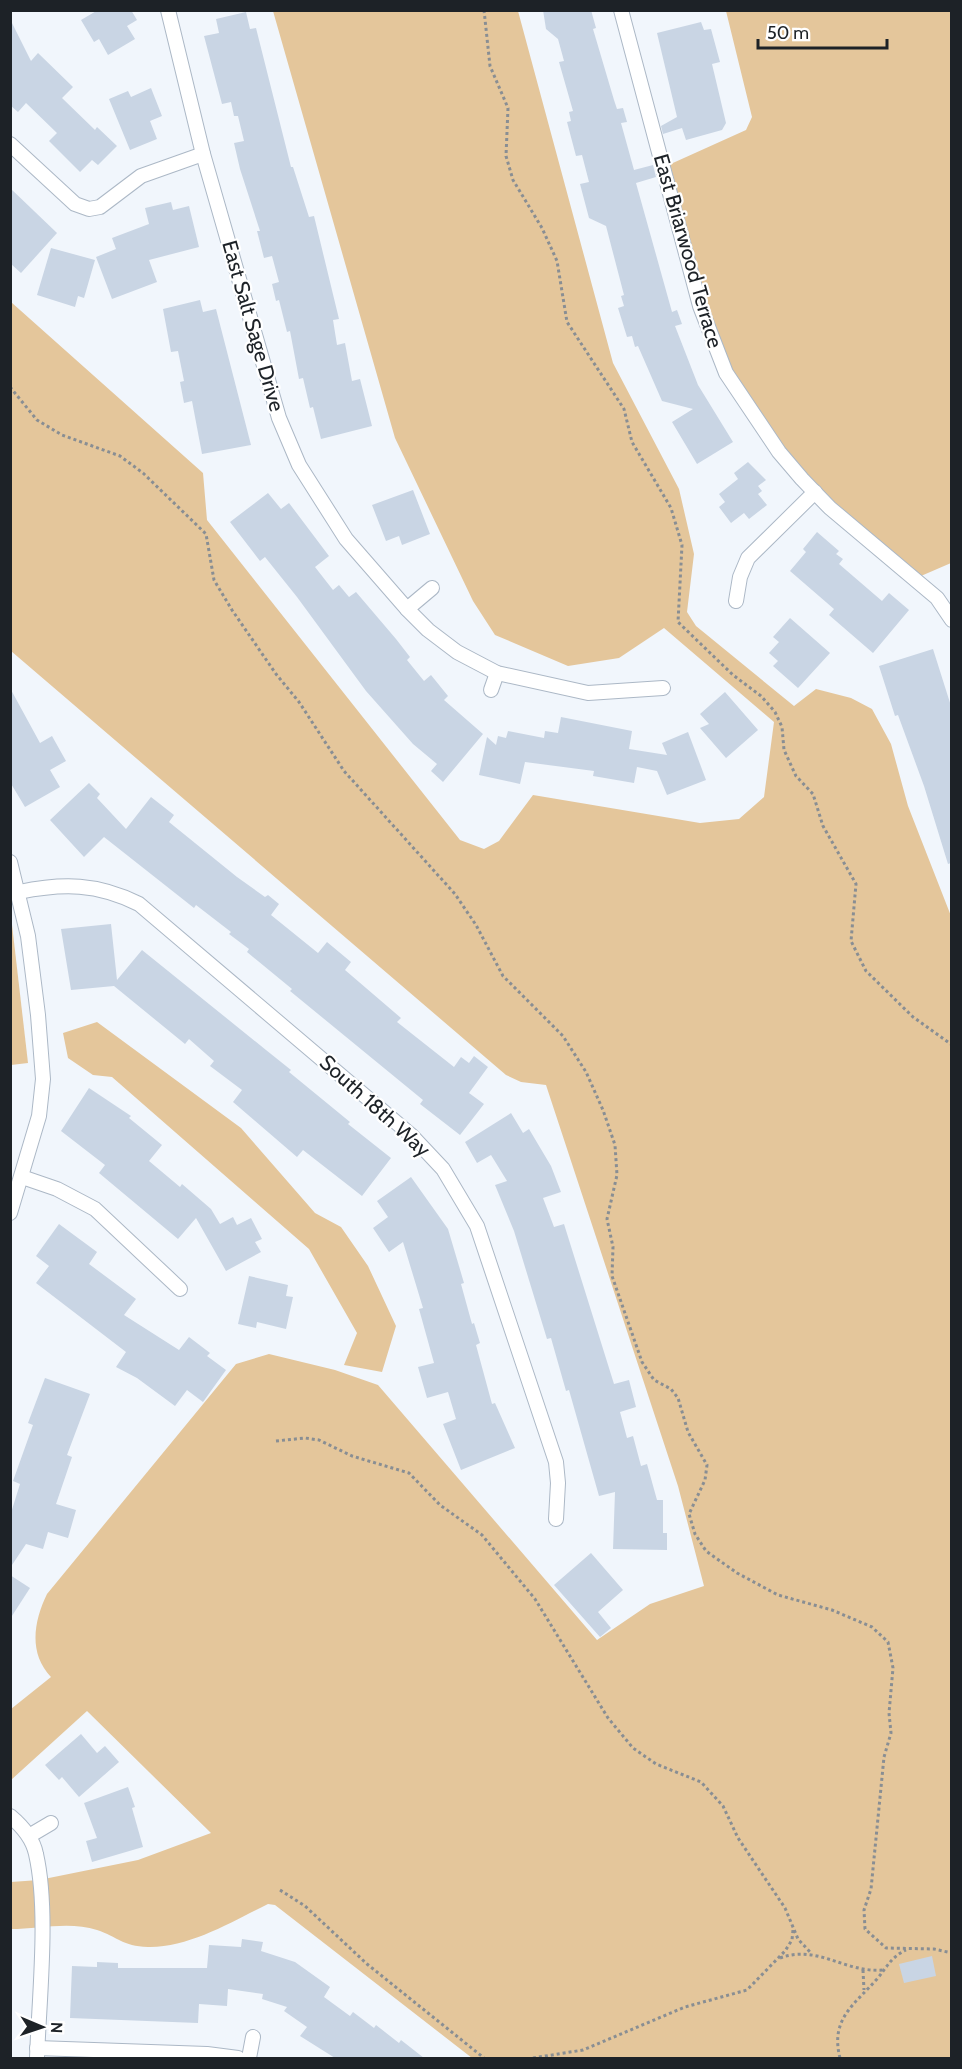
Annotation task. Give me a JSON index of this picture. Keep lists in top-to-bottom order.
{
  "streets": {
    "street": ["East Briarwood Terrace", "East Salt Sage Drive", "South 18th Way"]
  },
  "scale_bar": "50 m",
  "north": "right"
}
